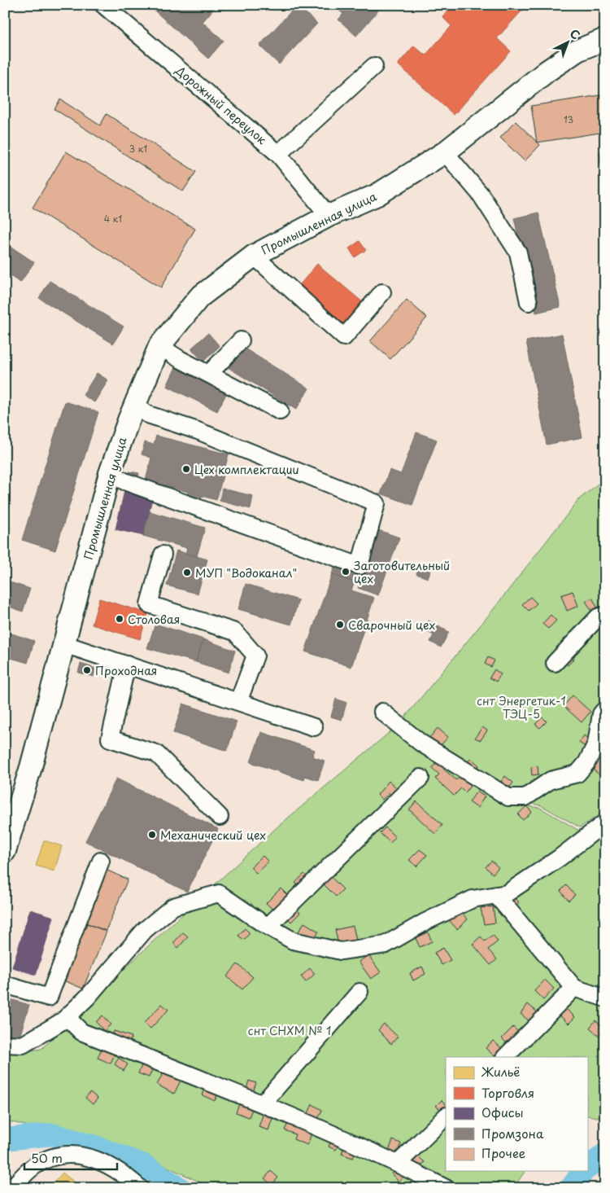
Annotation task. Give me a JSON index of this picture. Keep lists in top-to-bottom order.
{
  "streets": {
    "main road": ["Промышленная улица"],
    "street": ["Дорожный переулок"]
  },
  "crossings": [
    ["Дорожный переулок", "Промышленная улица"]
  ],
  "parks": ["снт Энергетик-1 ТЭЦ-5", "снт СНХМ № 1"],
  "places": [
    "Цех комплектации",
    "Заготовительный цех",
    "МУП \"Водоканал\"",
    "Столовая",
    "Сварочный цех",
    "Проходная",
    "Механический цех"
  ],
  "house_numbers": ["13", "3 к1", "4 к1"],
  "legend": [
    "Жильё",
    "Торговля",
    "Офисы",
    "Промзона",
    "Прочее"
  ],
  "scale_bar": "50 m",
  "north": "top right"
}
